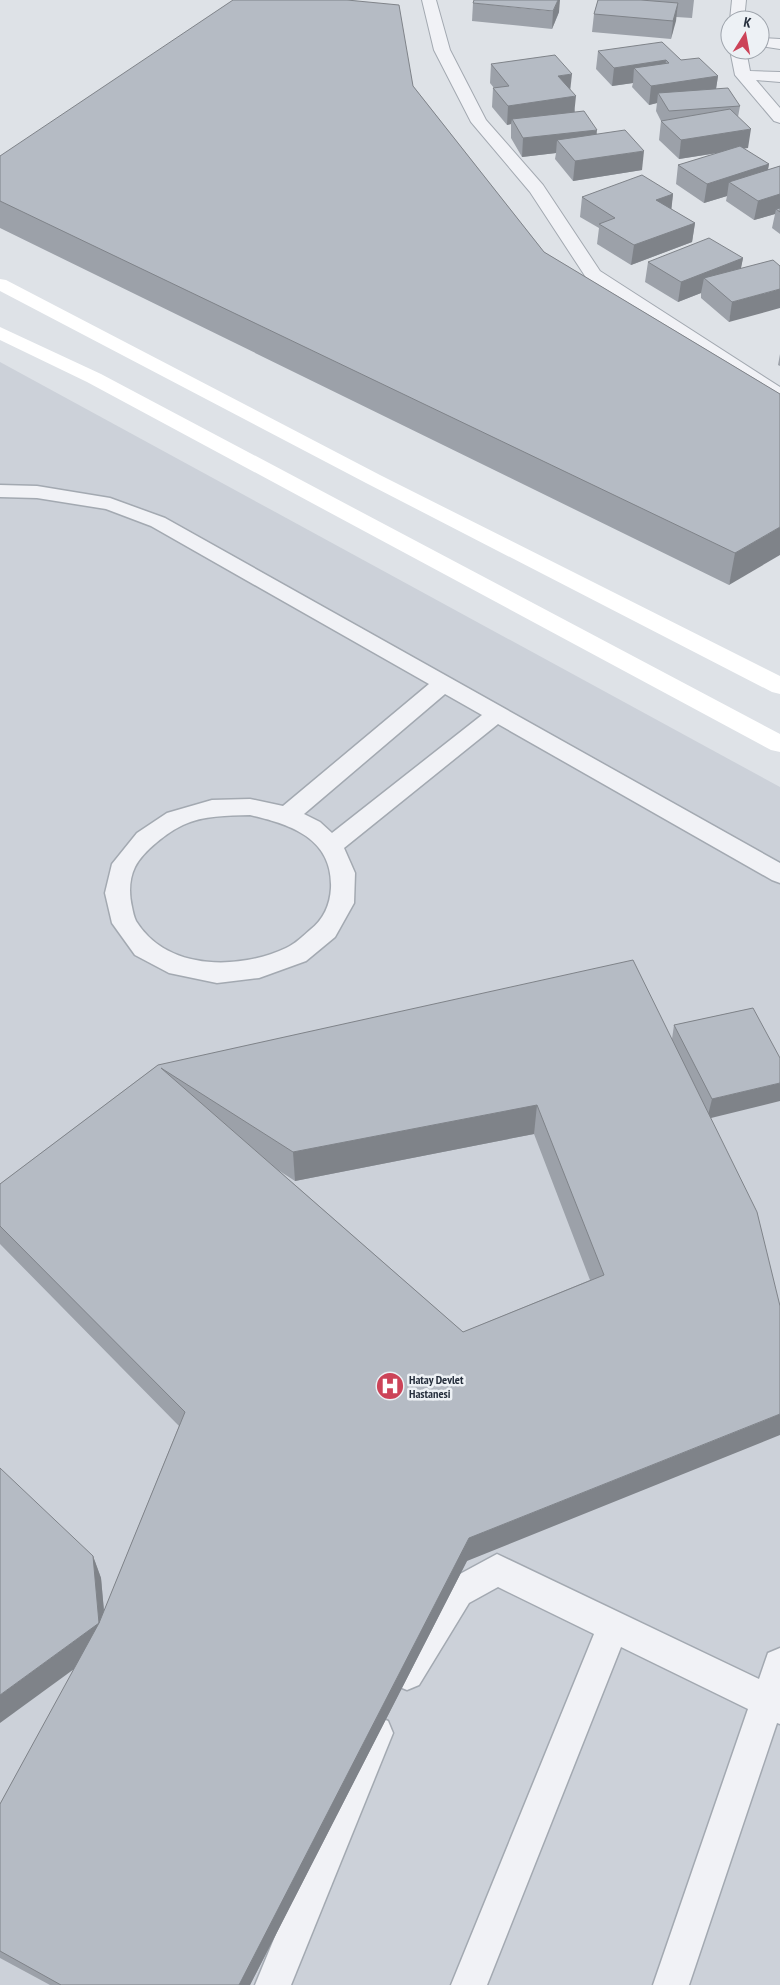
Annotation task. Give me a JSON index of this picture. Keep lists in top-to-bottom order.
{
  "places": {
    "hospital": ["Hatay Devlet Hastanesi"]
  },
  "north": "top"
}
